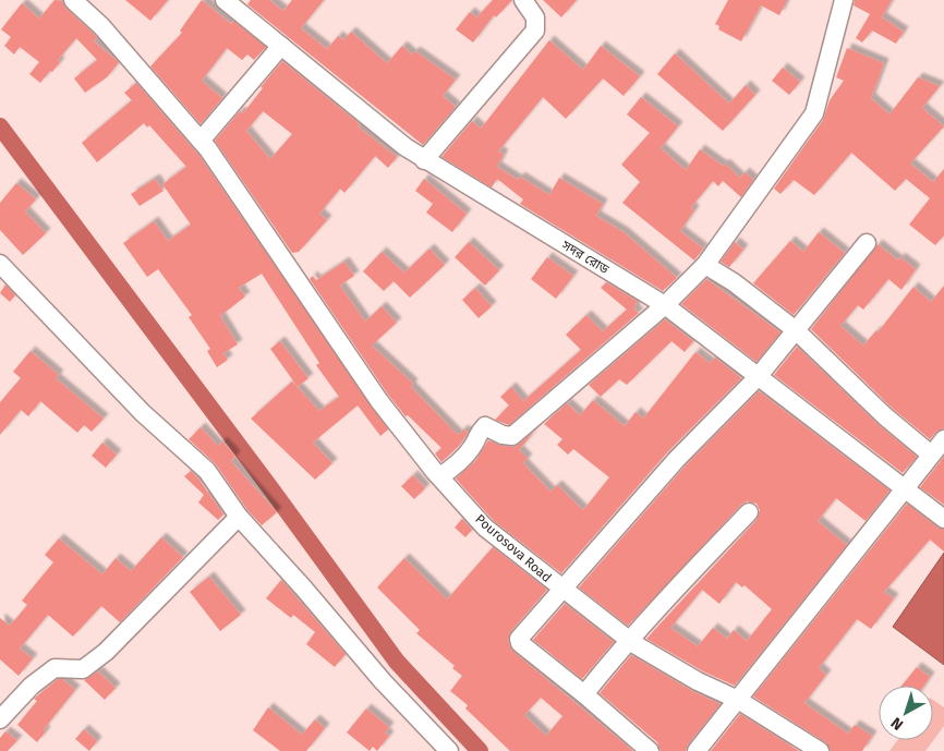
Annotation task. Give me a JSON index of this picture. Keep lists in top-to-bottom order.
{
  "streets": {
    "street": ["সদর রোড", "Pourosova Road"]
  },
  "north": "bottom left"
}
